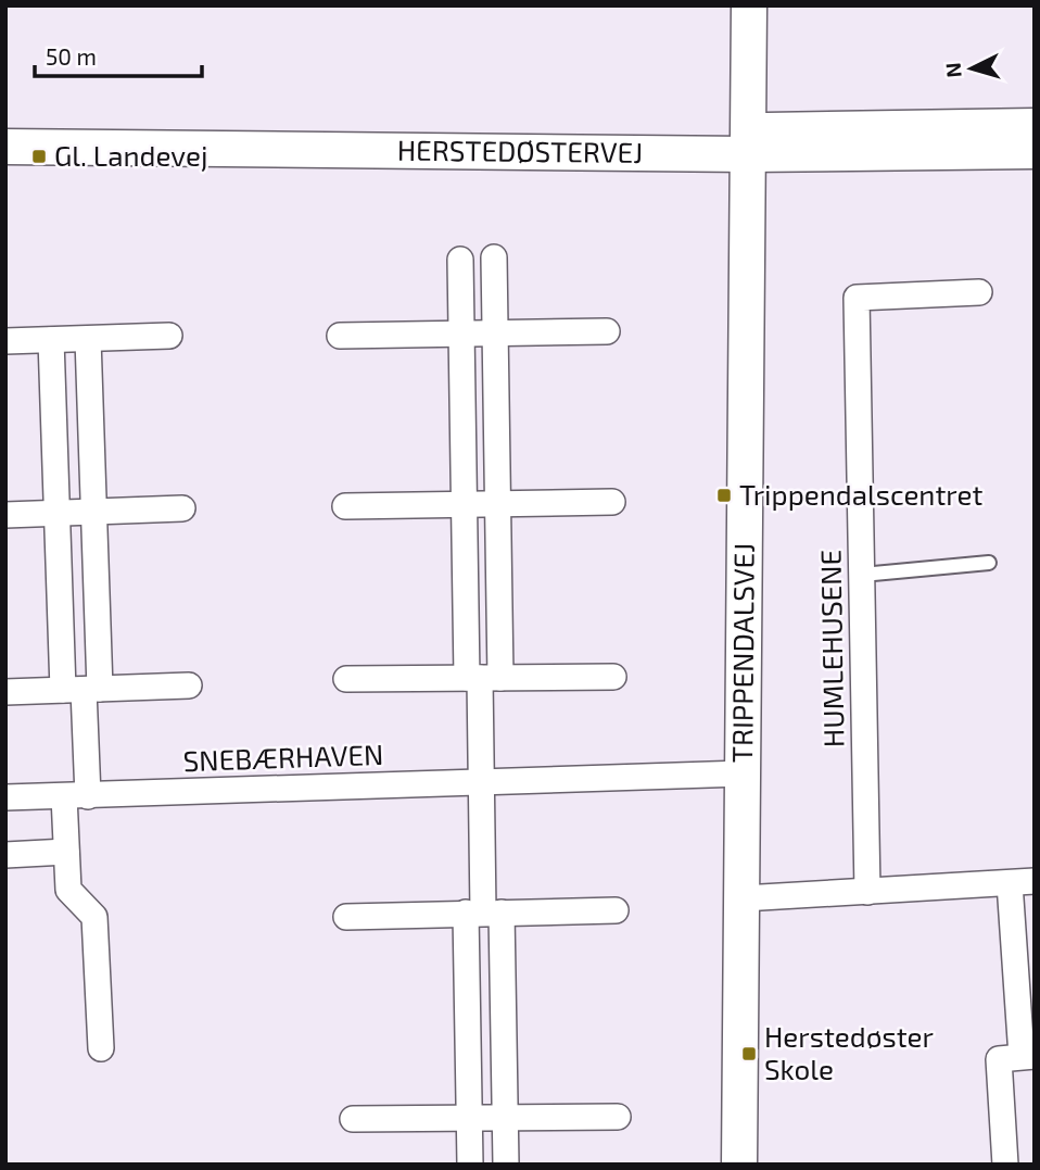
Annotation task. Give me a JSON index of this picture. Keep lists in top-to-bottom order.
{
  "streets": {
    "street": [
      "HERSTEDØSTERVEJ",
      "HUMLEHUSENE",
      "TRIPPENDALSVEJ",
      "SNEBÆRHAVEN"
    ]
  },
  "crossings": [
    ["HERSTEDØSTERVEJ", "TRIPPENDALSVEJ"],
    ["TRIPPENDALSVEJ", "SNEBÆRHAVEN"]
  ],
  "places": {
    "transit": ["Gl. Landevej", "Trippendalscentret", "Herstedøster Skole"]
  },
  "scale_bar": "50 m",
  "north": "left"
}
